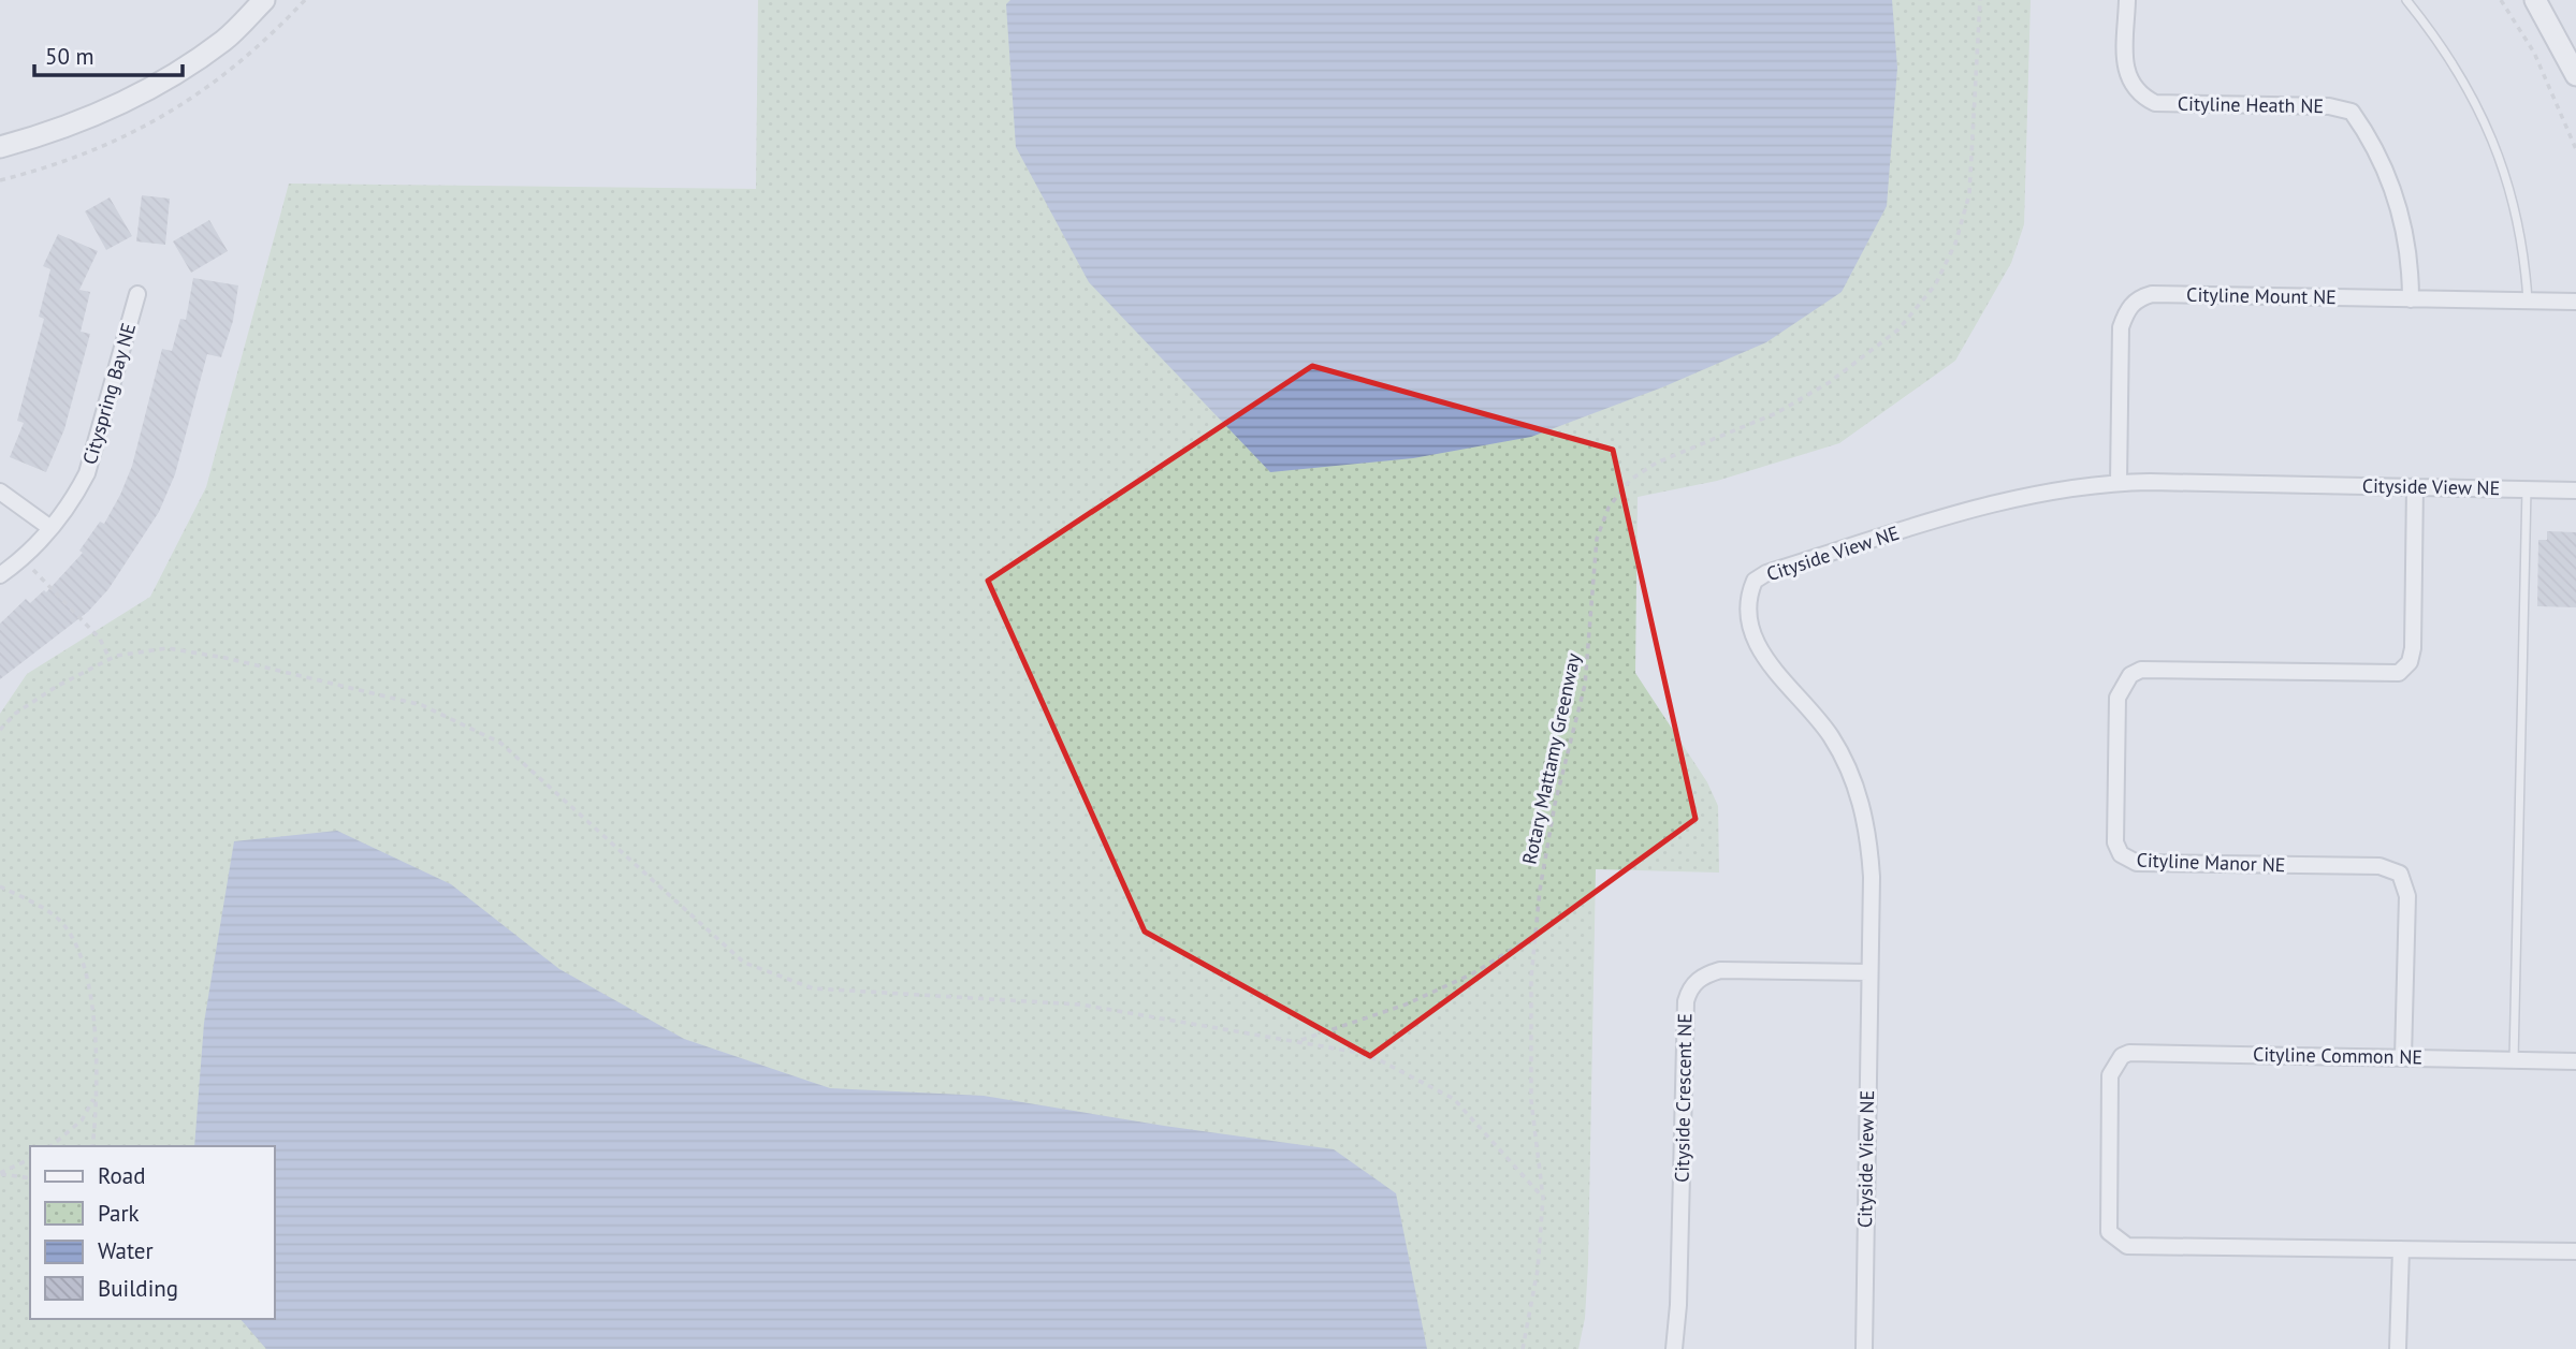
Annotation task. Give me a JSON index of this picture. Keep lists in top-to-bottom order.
{
  "streets": {
    "street": [
      "Cityline Heath NE",
      "Cityline Mount NE",
      "Cityspring Bay NE",
      "Cityside View NE",
      "Cityline Manor NE",
      "Cityline Common NE",
      "Cityside Crescent NE"
    ],
    "path": ["Rotary Mattamy Greenway"]
  },
  "crossings": [
    ["Cityline Heath NE", "Cityline Mount NE"],
    ["Cityline Mount NE", "Cityside View NE"],
    ["Cityside View NE", "Cityline Manor NE"],
    ["Cityside View NE", "Cityside Crescent NE"],
    ["Cityline Manor NE", "Cityline Common NE"]
  ],
  "legend": [
    "Road",
    "Park",
    "Water",
    "Building"
  ],
  "scale_bar": "50 m"
}
